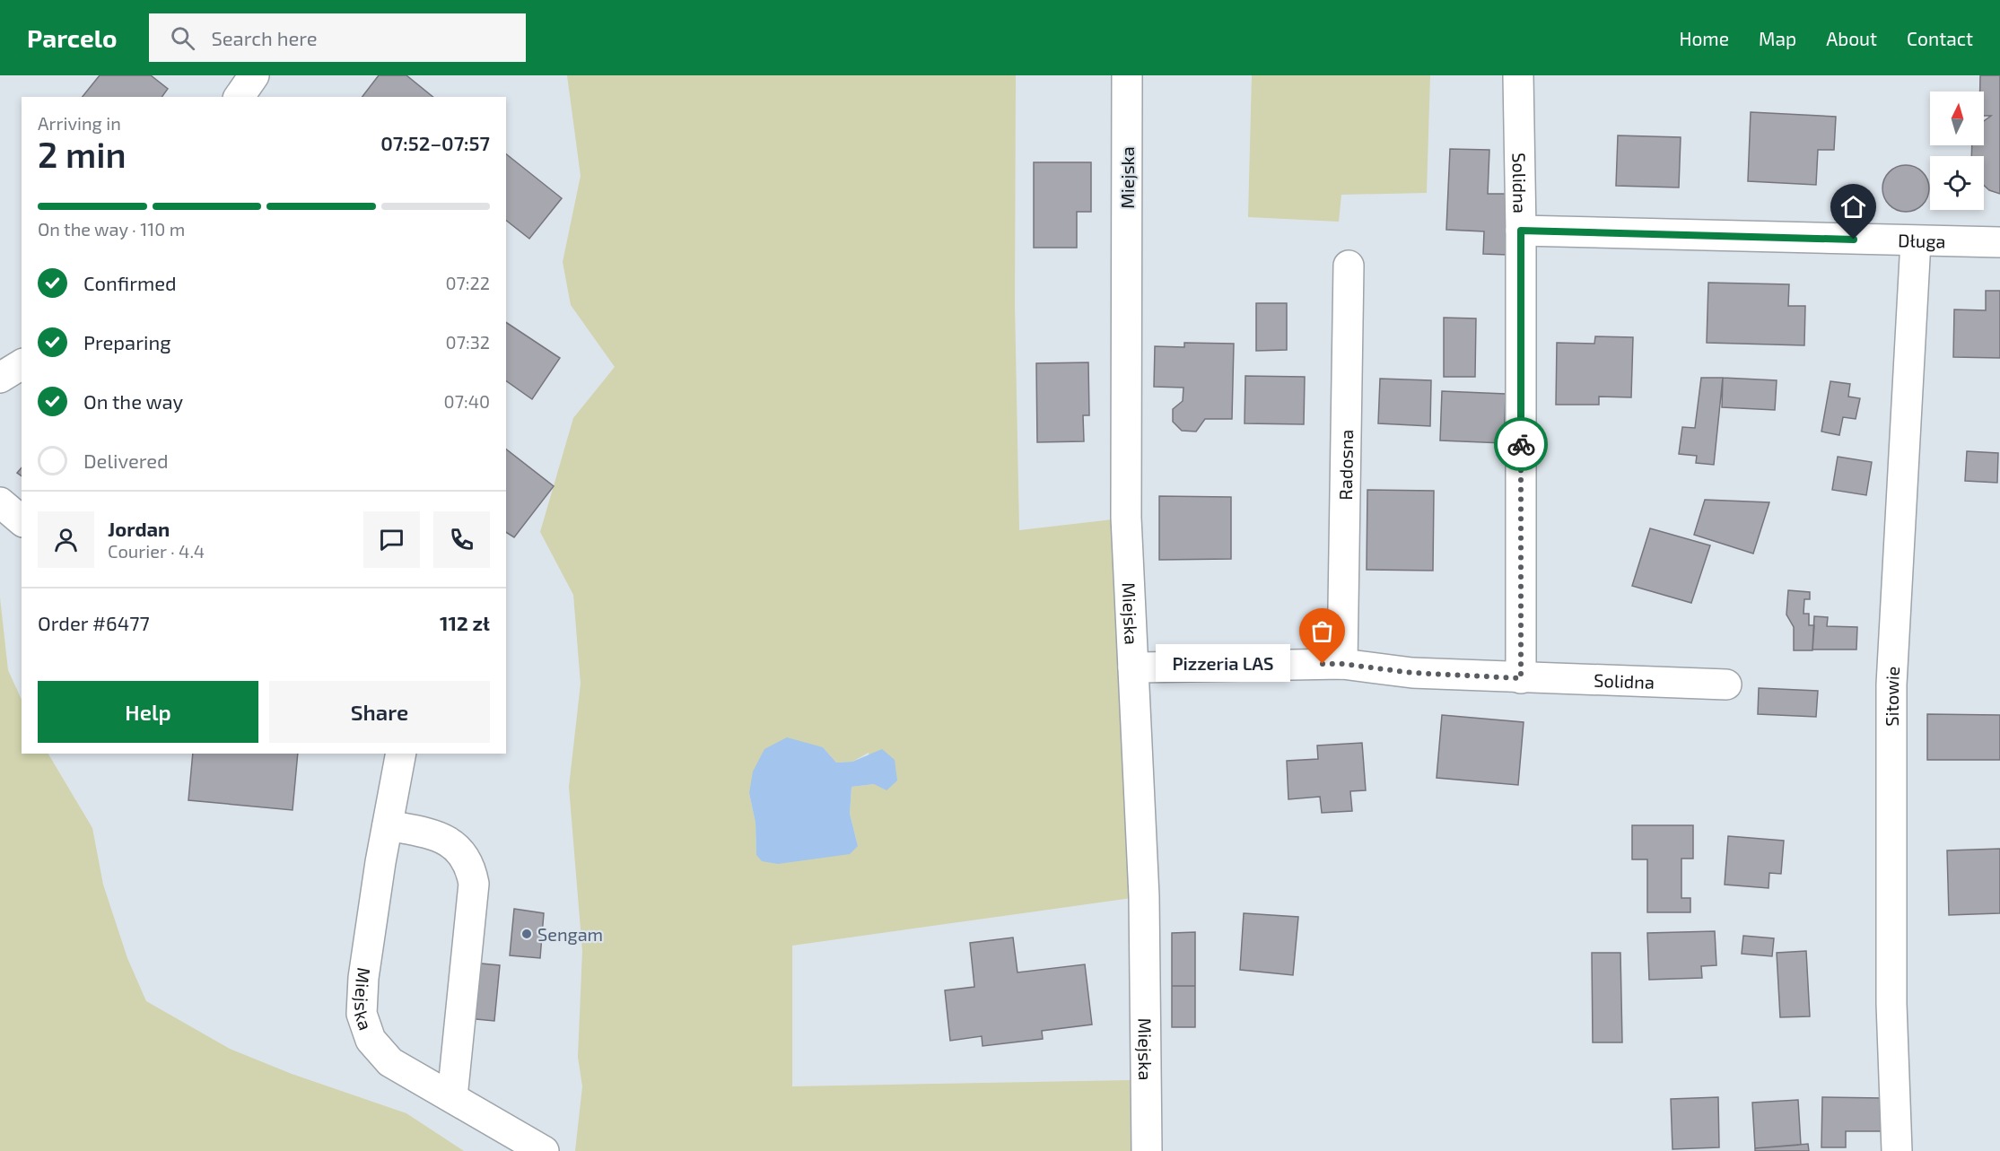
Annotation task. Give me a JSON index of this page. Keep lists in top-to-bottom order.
{
  "streets": {
    "street": [
      "Miejska",
      "Solidna",
      "Długa",
      "Radosna",
      "Sitowie"
    ]
  },
  "crossings": [
    ["Miejska", "Solidna"],
    ["Solidna", "Długa"],
    ["Solidna", "Radosna"],
    ["Długa", "Sitowie"]
  ],
  "places": ["Pizzeria LAS", "Sengam"],
  "north": "top",
  "page": {
    "header": "Parcelo",
    "search": "Search here",
    "nav": [
      "Home",
      "Map",
      "About",
      "Contact"
    ],
    "heading": ["2 min", "Arriving in", "07:52–07:57"],
    "panel": [
      "Jordan",
      "Courier · 4.4",
      "Order #6477",
      "112 zł"
    ],
    "bar": "On the way · 110 m",
    "list": [
      ["Confirmed", "07:22"],
      ["Preparing", "07:32"],
      ["On the way", "07:40"],
      "Delivered"
    ],
    "bubble": "Pizzeria LAS",
    "buttons": ["Help", "Share"]
  }
}
